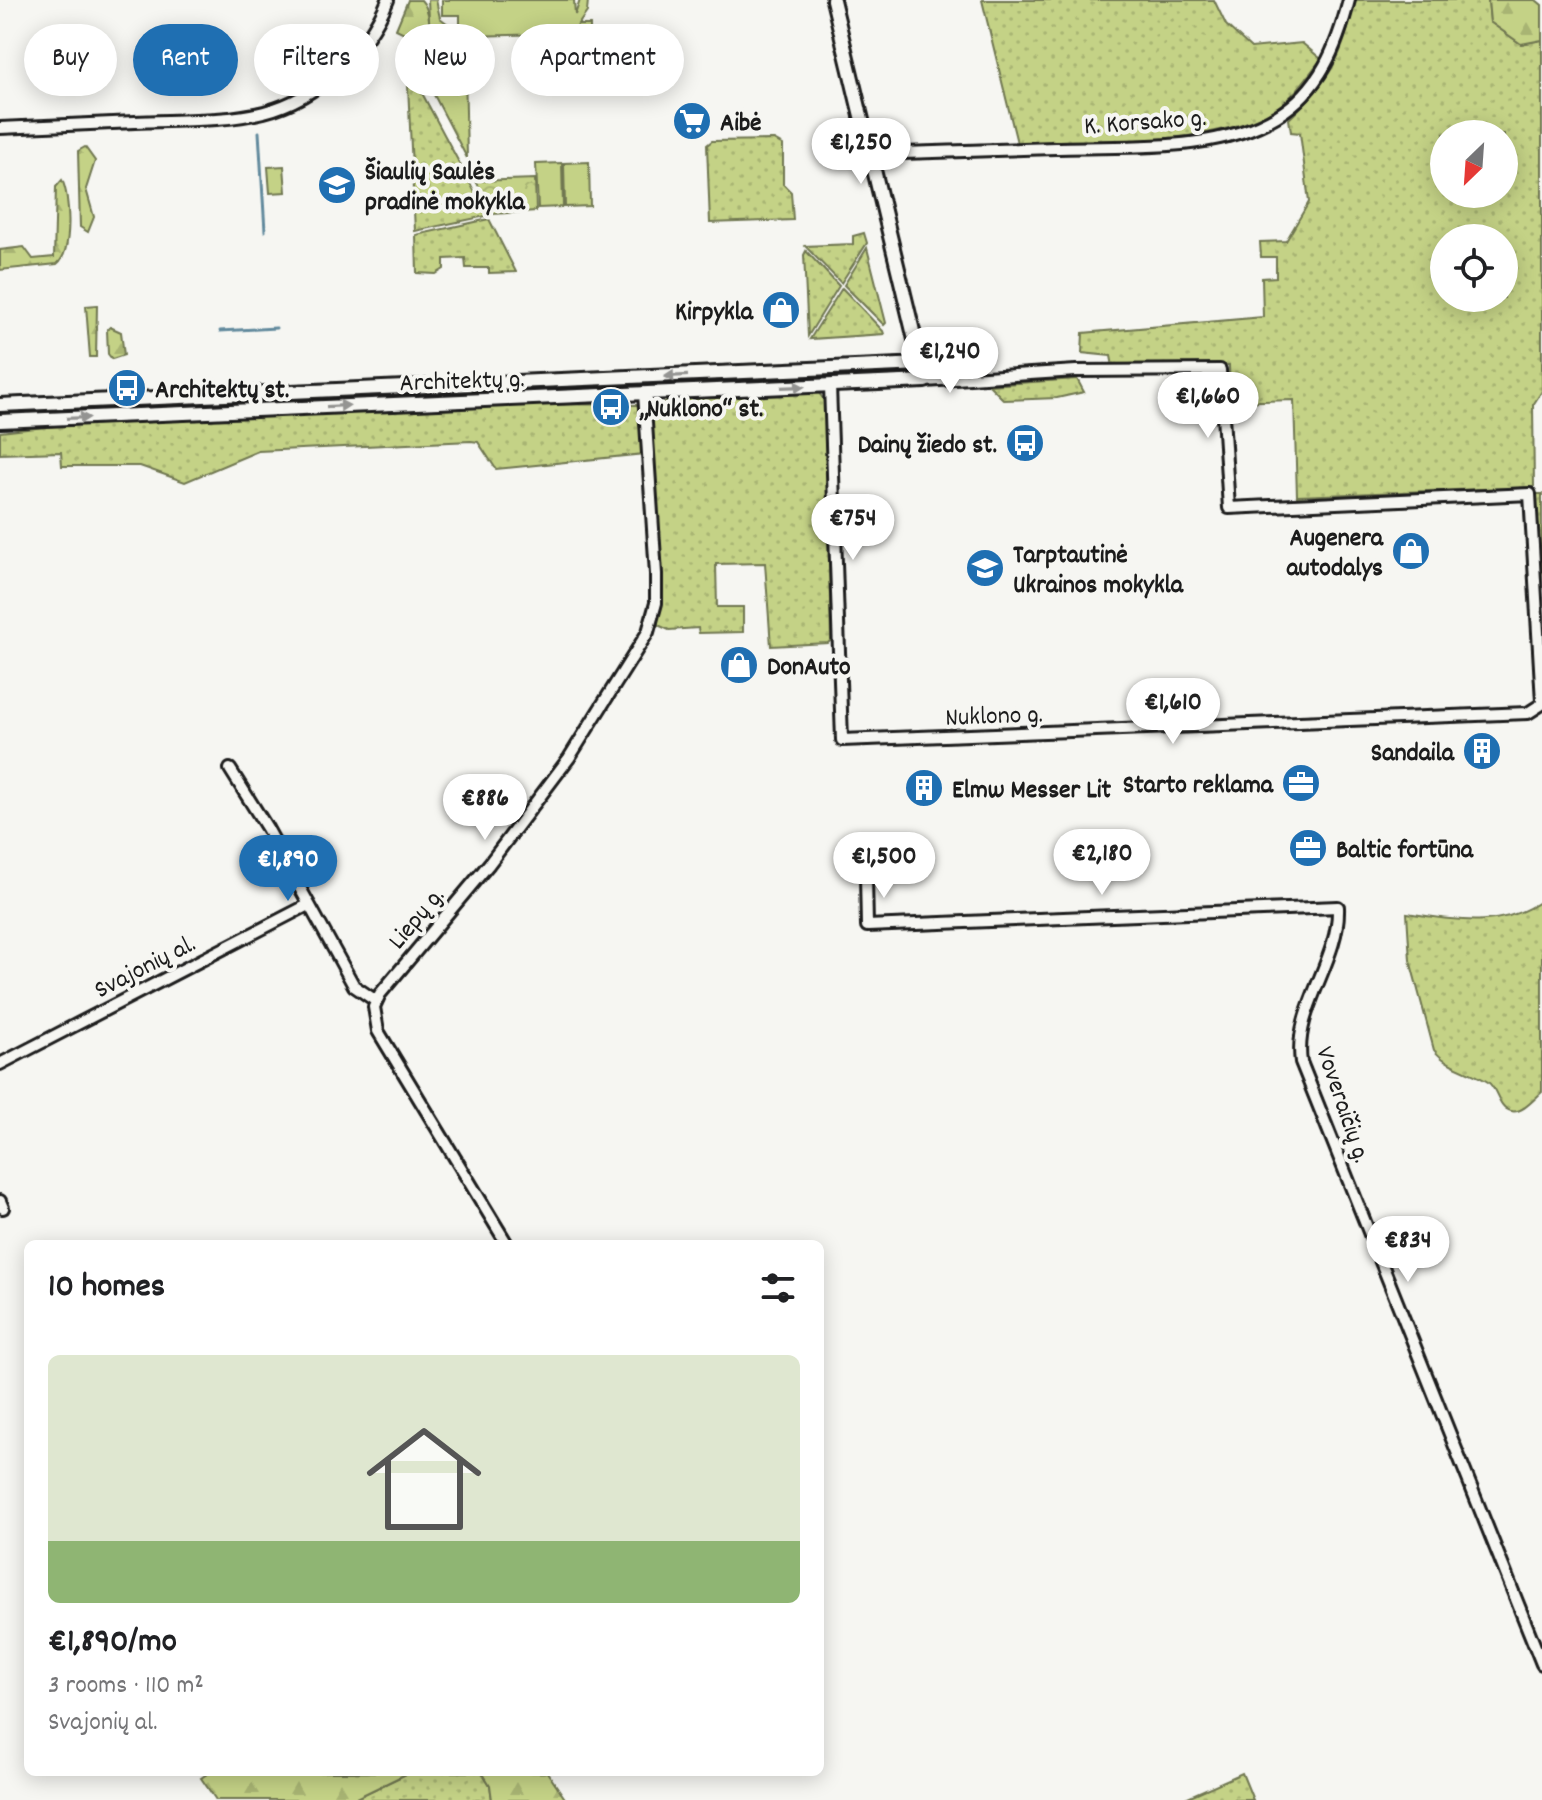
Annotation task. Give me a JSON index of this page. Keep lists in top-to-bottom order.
{
  "streets": {
    "main road": ["Architektų g."],
    "street": [
      "K. Korsako g.",
      "Nuklono g.",
      "Liepų g.",
      "Svajonių al.",
      "Voveraičių g."
    ]
  },
  "crossings": [
    ["Architektų g.", "Nuklono g."],
    ["Architektų g.", "Liepų g."]
  ],
  "places": {
    "supermarket": ["Aibė"],
    "school or university": ["Šiaulių Saulės pradinė mokykla", "Tarptautinė Ukrainos mokykla"],
    "shop": ["Kirpykla", "Augenera autodalys", "DonAuto"],
    "bus stop": ["Architektų st.", "„Nuklono“ st.", "Dainų žiedo st."],
    "building": ["Sandaila", "Elmw Messer Lit"],
    "office": ["Starto reklama", "Baltic fortūna"]
  },
  "north": "bottom left",
  "page": {
    "chip": [
      "Buy",
      "Rent",
      "Filters",
      "New",
      "Apartment"
    ],
    "price": [
      "€1,250",
      "€1,240",
      "€1,660",
      "€754",
      "€1,610",
      "€886",
      "€2,180",
      "€1,500",
      "€1,890",
      "€834"
    ],
    "heading": "10 homes",
    "list": [
      {
        "name": "€1,890/mo",
        "note": "3 rooms · 110 m² · Svajonių al."
      }
    ]
  }
}
